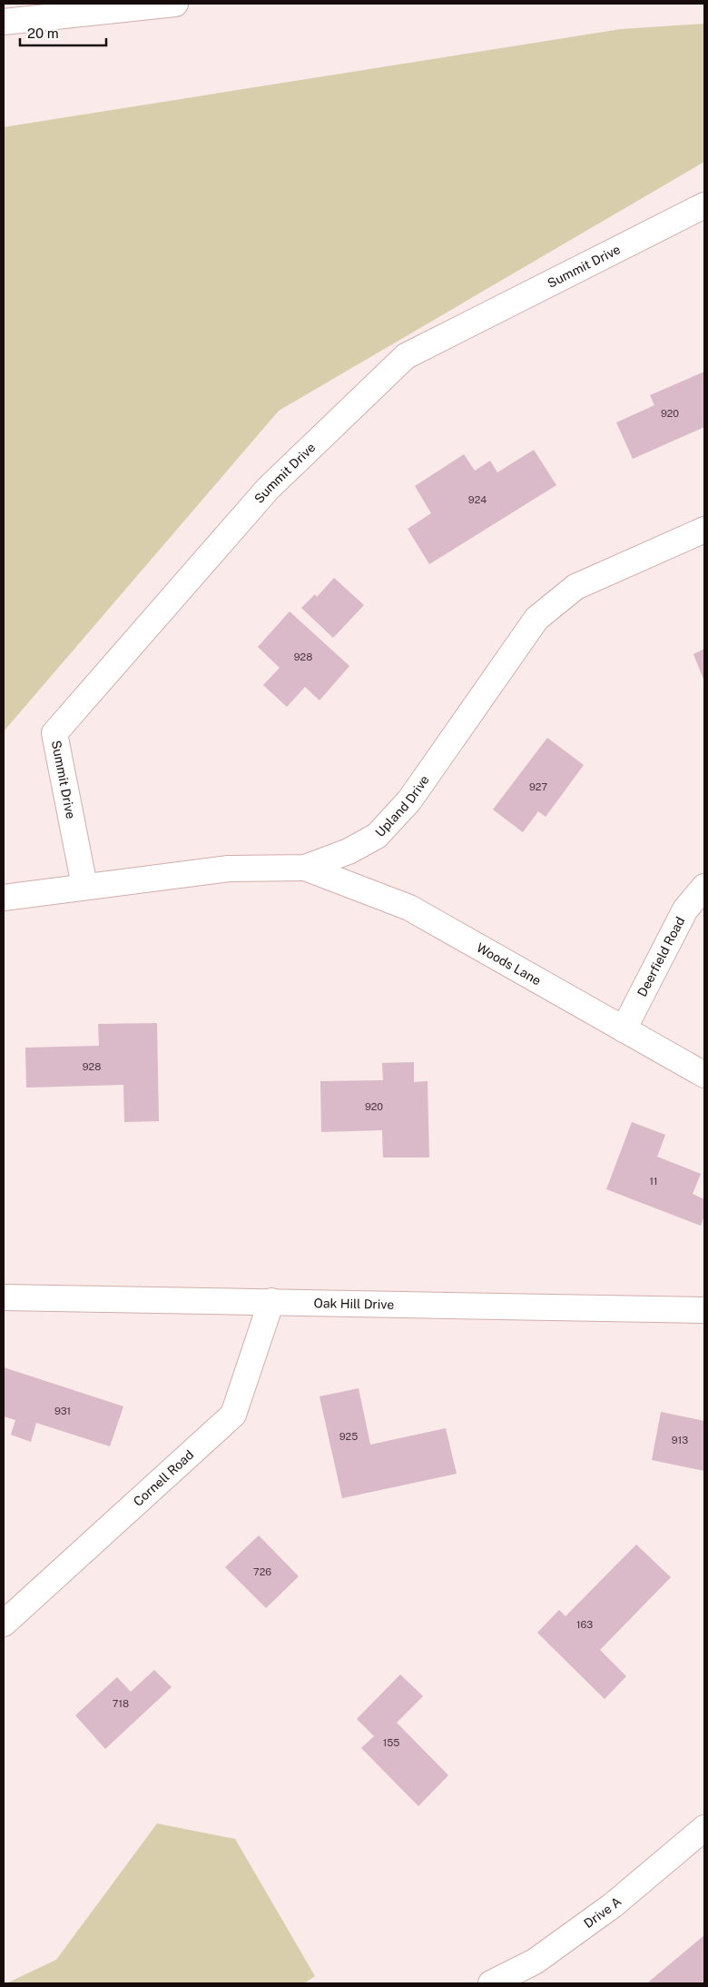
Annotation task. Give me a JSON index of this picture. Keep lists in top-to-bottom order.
{
  "streets": {
    "street": [
      "Summit Drive",
      "Upland Drive",
      "Deerfield Road",
      "Woods Lane",
      "Oak Hill Drive",
      "Cornell Road",
      "Drive A"
    ]
  },
  "crossings": [
    ["Summit Drive", "Upland Drive"],
    ["Upland Drive", "Woods Lane"],
    ["Deerfield Road", "Woods Lane"],
    ["Oak Hill Drive", "Cornell Road"]
  ],
  "house_numbers": [
    "920",
    "924",
    "928",
    "927",
    "928",
    "920",
    "11",
    "931",
    "925",
    "913",
    "726",
    "163",
    "718",
    "155"
  ],
  "scale_bar": "20 m"
}
